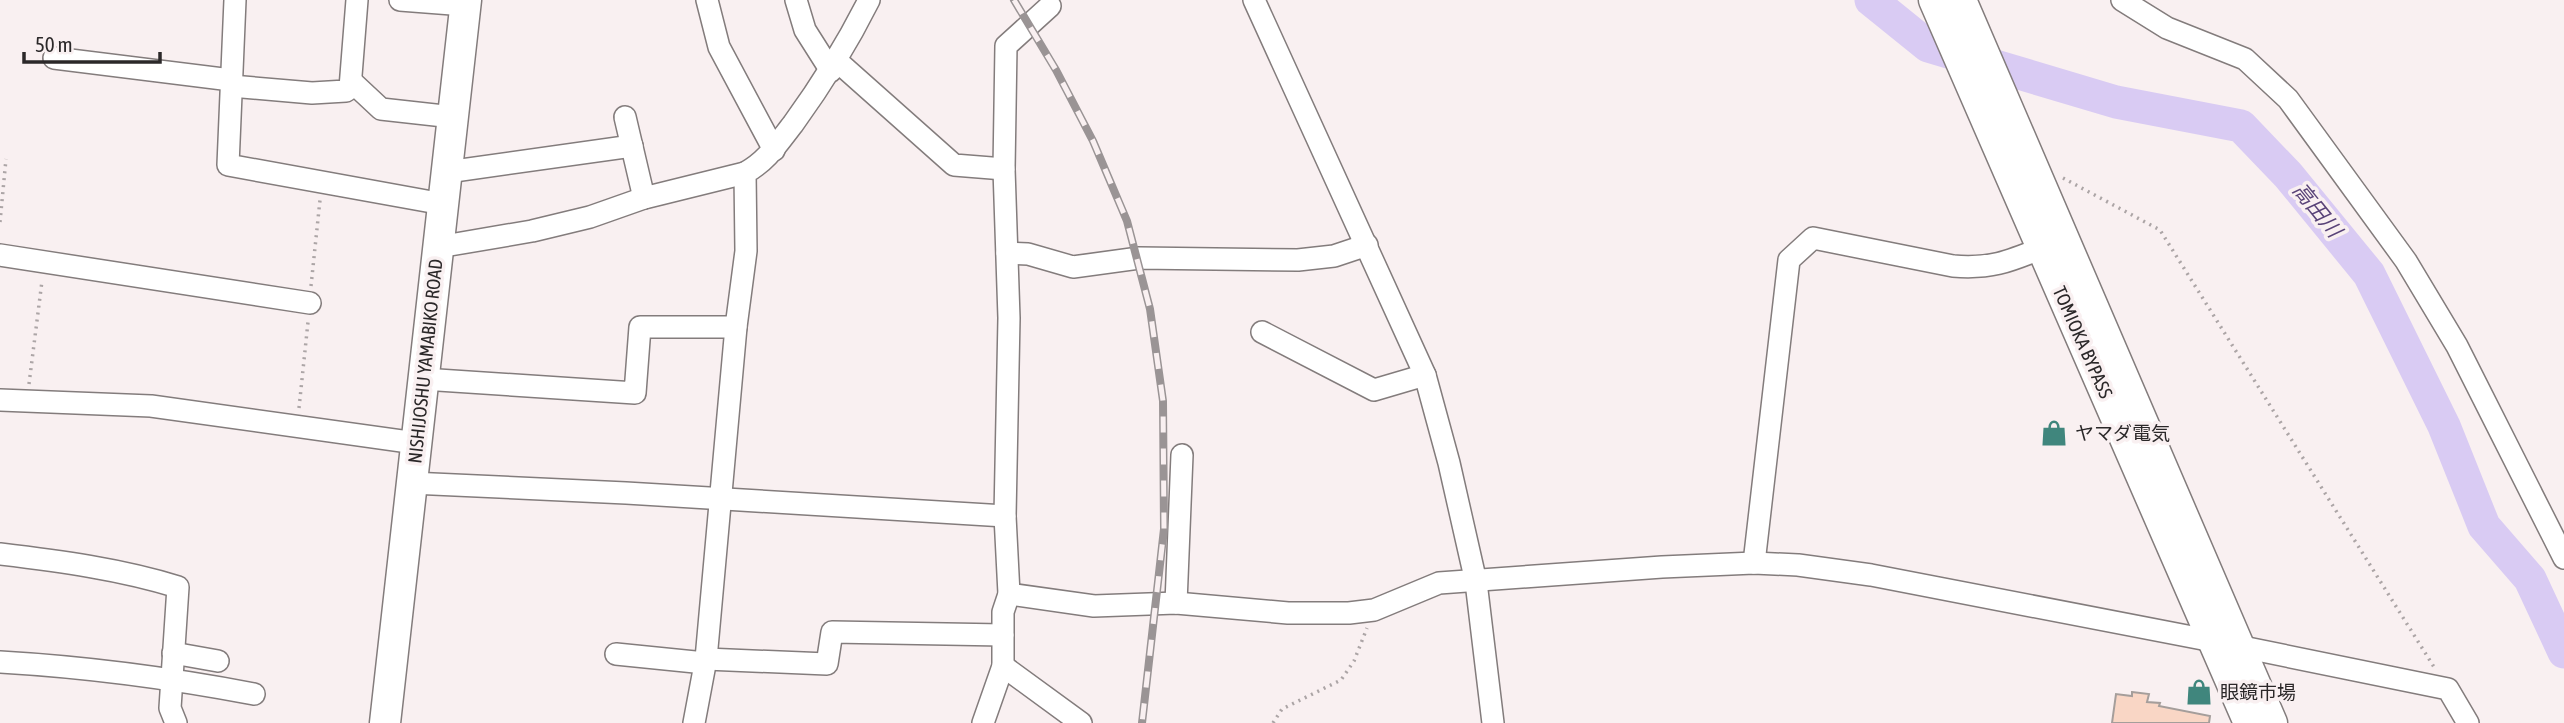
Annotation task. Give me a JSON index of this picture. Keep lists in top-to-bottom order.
{
  "streets": {
    "highway": ["TOMIOKA BYPASS", "NISHIJOSHU YAMABIKO ROAD"]
  },
  "water": ["高田川"],
  "places": {
    "shop": ["ヤマダ電気", "眼鏡市場"]
  },
  "scale_bar": "50 m"
}
